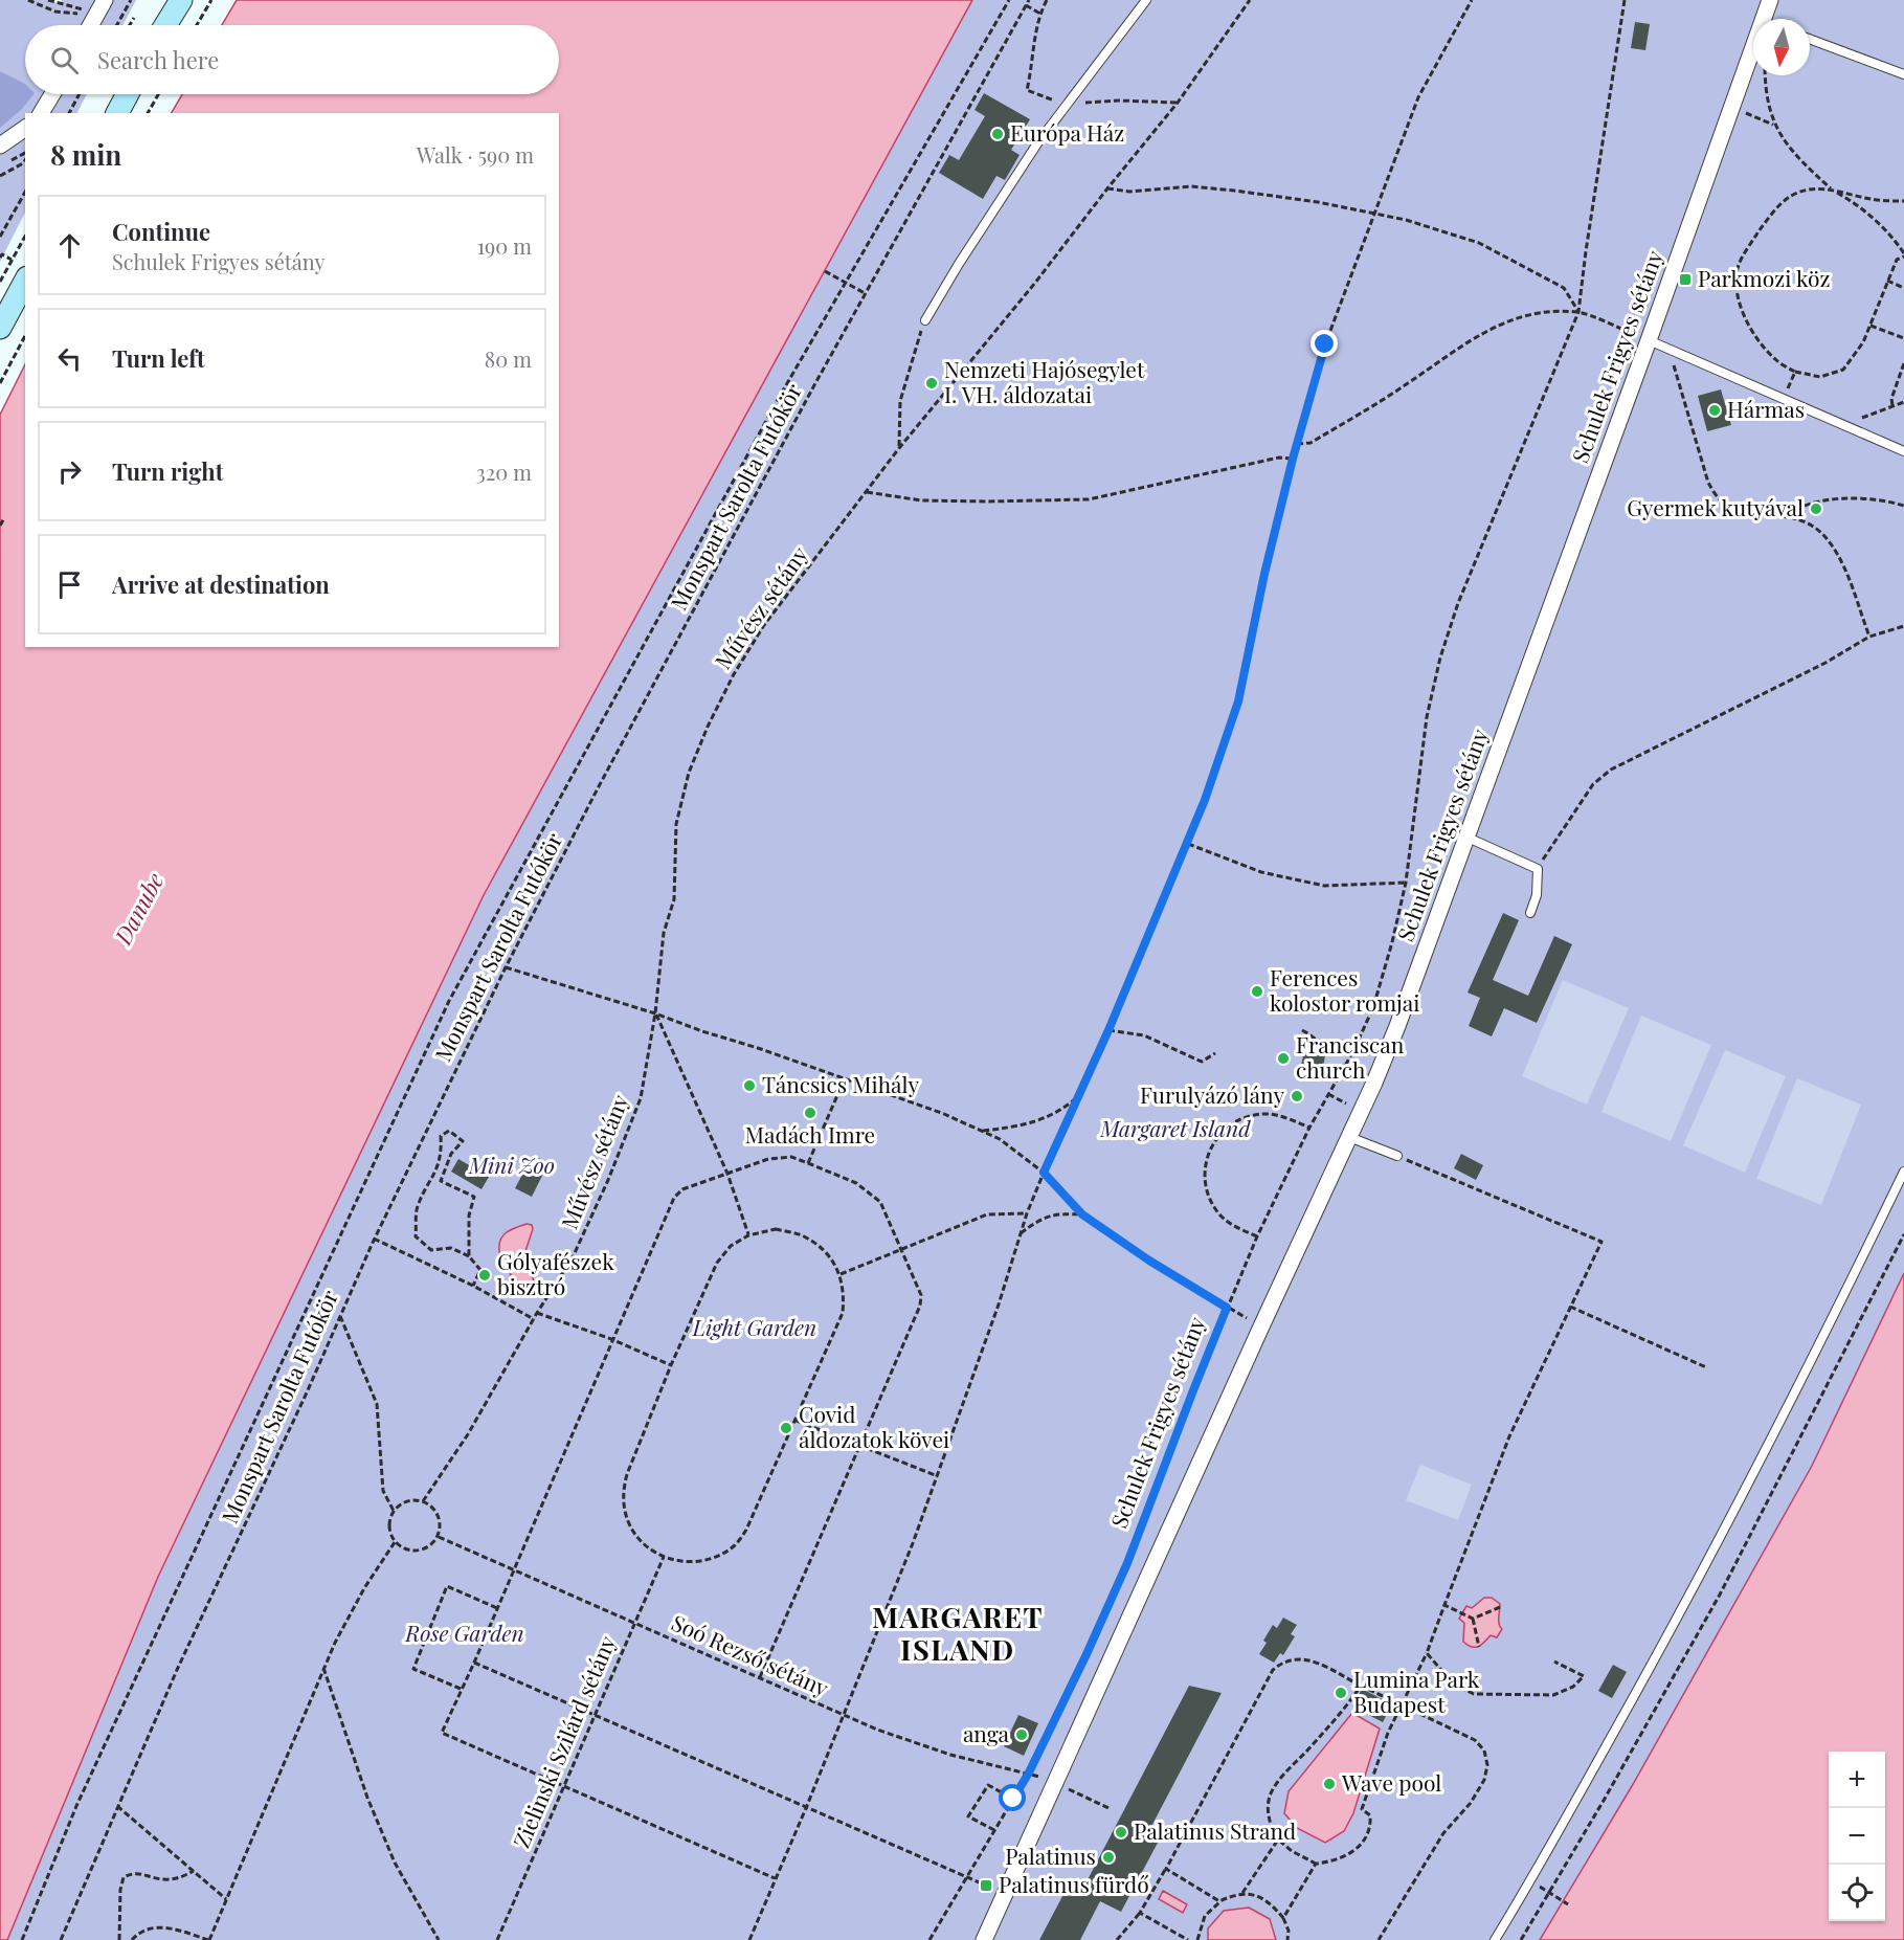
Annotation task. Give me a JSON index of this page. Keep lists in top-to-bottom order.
{
  "streets": {
    "street": ["Schulek Frigyes sétány"],
    "path": [
      "Monspart Sarolta Futókör",
      "Művész sétány",
      "Soó Rezső sétány",
      "Zielinski Szilárd sétány"
    ]
  },
  "crossings": [
    ["Schulek Frigyes sétány", "Soó Rezső sétány"],
    ["Művész sétány", "Soó Rezső sétány"],
    ["Soó Rezső sétány", "Zielinski Szilárd sétány"]
  ],
  "districts": ["MARGARET ISLAND"],
  "water": ["Danube"],
  "parks": [
    "Margaret Island",
    "Mini Zoo",
    "Light Garden",
    "Rose Garden"
  ],
  "places": {
    "other": [
      "Európa Ház",
      "Nemzeti Hajósegylet I. VH. áldozatai",
      "Hármas",
      "Gyermek kutyával",
      "Ferences kolostor romjai",
      "Franciscan church",
      "Táncsics Mihály",
      "Furulyázó lány",
      "Madách Imre",
      "Gólyafészek bisztró",
      "Covid áldozatok kövei",
      "Lumina Park Budapest",
      "anga",
      "Wave pool",
      "Palatinus Strand",
      "Palatinus"
    ],
    "transit": ["Parkmozi köz", "Palatinus fürdő"]
  },
  "north": "bottom",
  "page": {
    "search": "Search here",
    "heading": ["8 min", "Walk · 590 m"],
    "list": [
      ["Continue", "Schulek Frigyes sétány", "190 m"],
      ["Turn left", "80 m"],
      ["Turn right", "320 m"],
      "Arrive at destination"
    ],
    "map_buttons": ["+", "−"]
  }
}
